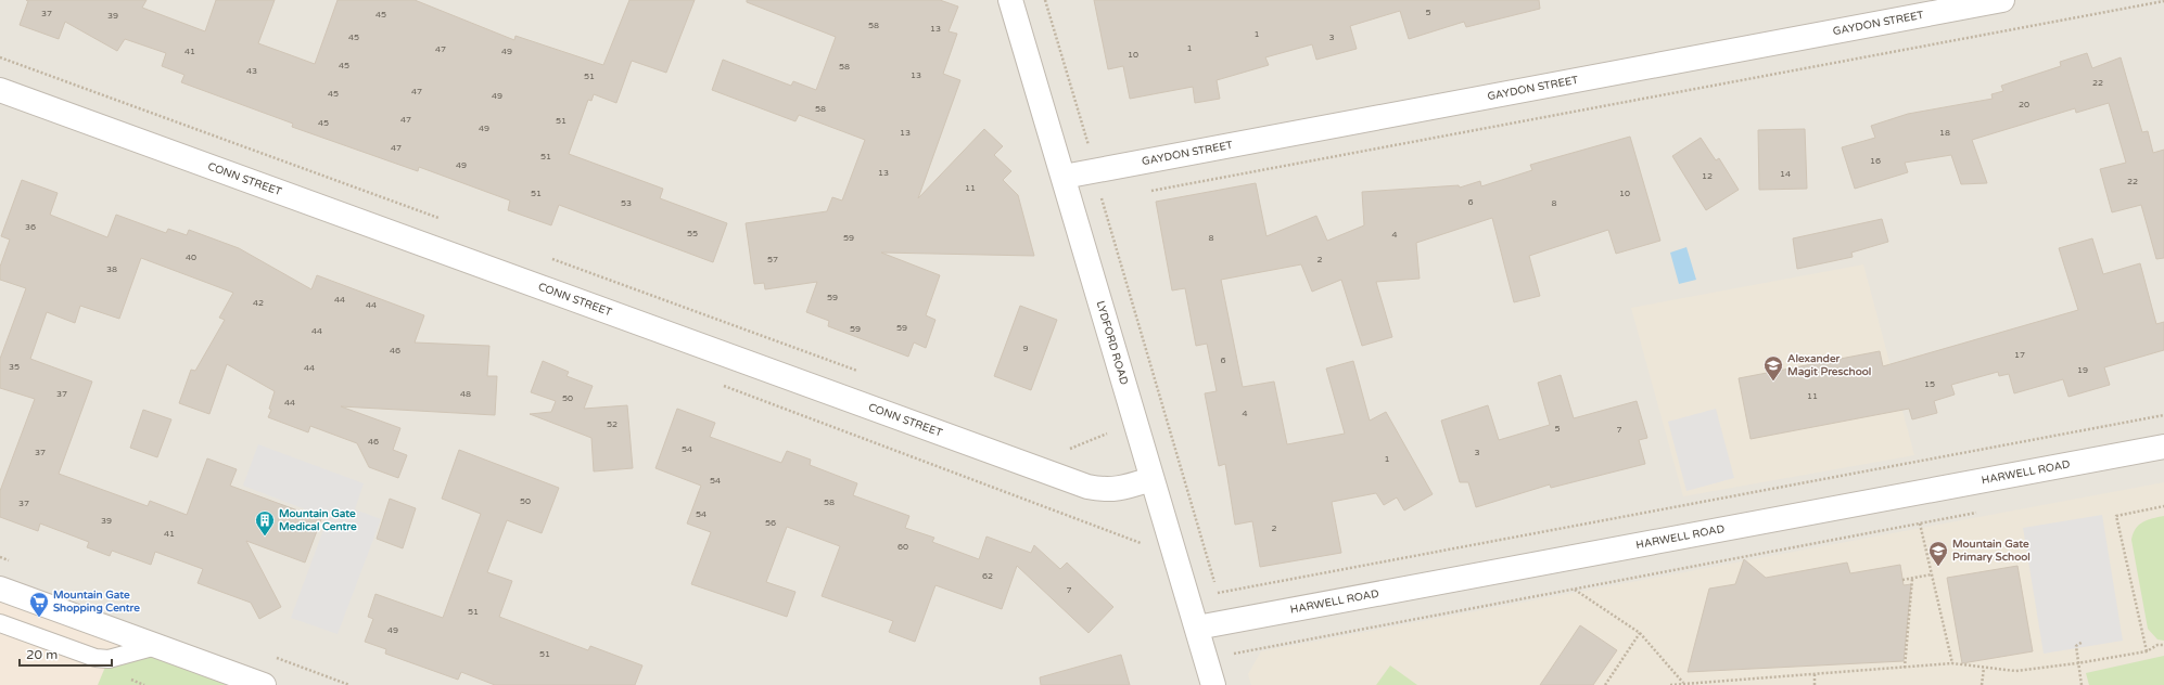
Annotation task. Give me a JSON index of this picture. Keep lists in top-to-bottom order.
{
  "streets": {
    "street": [
      "GAYDON STREET",
      "CONN STREET",
      "LYDFORD ROAD",
      "HARWELL ROAD"
    ]
  },
  "crossings": [
    ["GAYDON STREET", "LYDFORD ROAD"],
    ["CONN STREET", "LYDFORD ROAD"],
    ["LYDFORD ROAD", "HARWELL ROAD"]
  ],
  "places": {
    "school or university": ["Alexander Magit Preschool", "Mountain Gate Primary School"],
    "building": ["Mountain Gate Medical Centre"],
    "supermarket": ["Mountain Gate Shopping Centre"]
  },
  "house_numbers": [
    "5",
    "37",
    "45",
    "39",
    "58",
    "13",
    "1",
    "45",
    "3",
    "1",
    "47",
    "41",
    "49",
    "10",
    "45",
    "58",
    "43",
    "13",
    "51",
    "22",
    "47",
    "45",
    "49",
    "20",
    "58",
    "47",
    "51",
    "45",
    "49",
    "13",
    "18",
    "47",
    "51",
    "16",
    "49",
    "13",
    "14",
    "12",
    "22",
    "11",
    "51",
    "10",
    "6",
    "53",
    "8",
    "36",
    "55",
    "4",
    "59",
    "8",
    "40",
    "57",
    "2",
    "38",
    "59",
    "44",
    "42",
    "44",
    "59",
    "59",
    "44",
    "9",
    "46",
    "17",
    "6",
    "35",
    "44",
    "19",
    "15",
    "37",
    "48",
    "11",
    "50",
    "44",
    "4",
    "52",
    "5",
    "7",
    "46",
    "54",
    "37",
    "3",
    "1",
    "54",
    "50",
    "58",
    "37",
    "54",
    "39",
    "56",
    "2",
    "41",
    "60",
    "62",
    "7",
    "51",
    "49",
    "51"
  ],
  "scale_bar": "20 m"
}
